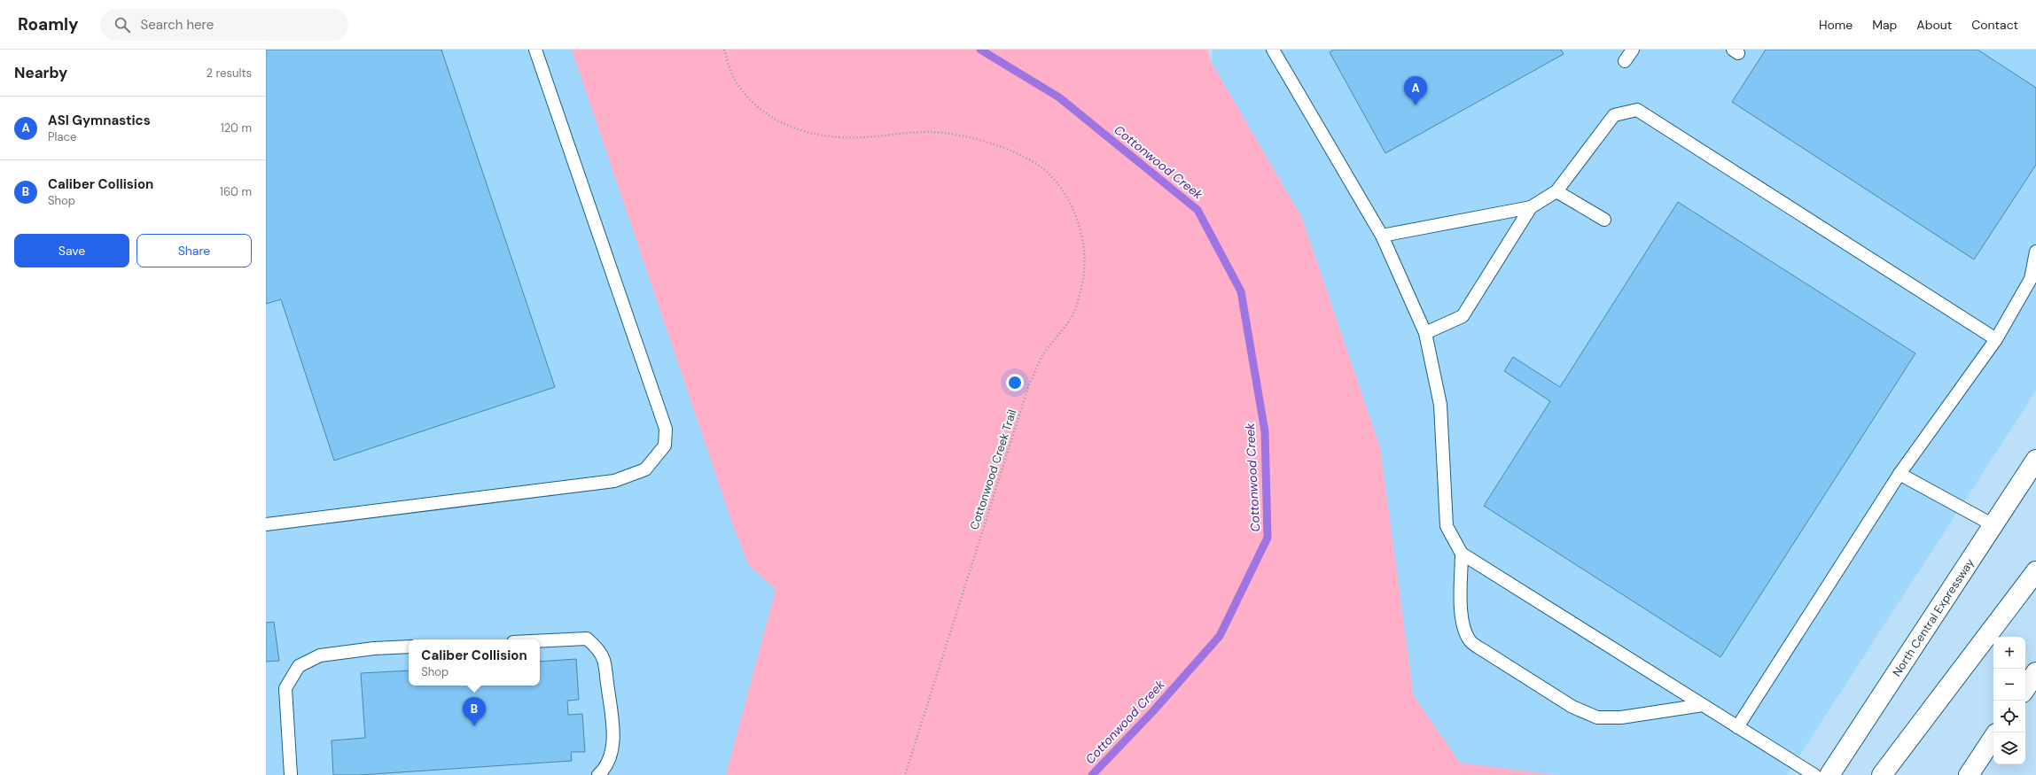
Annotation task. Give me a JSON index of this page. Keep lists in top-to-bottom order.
{
  "streets": {
    "main road": ["North Central Expressway"],
    "path": ["Cottonwood Creek Trail"]
  },
  "water": ["Cottonwood Creek"],
  "page": {
    "header": "Roamly",
    "search": "Search here",
    "nav": [
      "Home",
      "Map",
      "About",
      "Contact"
    ],
    "heading": ["Nearby", "2 results"],
    "pins": ["A", "B"],
    "list": [
      {
        "mark": "A",
        "name": "ASI Gymnastics",
        "note": "Place",
        "value": "120 m"
      },
      {
        "mark": "B",
        "name": "Caliber Collision",
        "note": "Shop",
        "value": "160 m"
      }
    ],
    "buttons": ["Save", "Share"],
    "map_buttons": ["+", "−"],
    "popup": ["Caliber Collision", "Shop"]
  }
}
